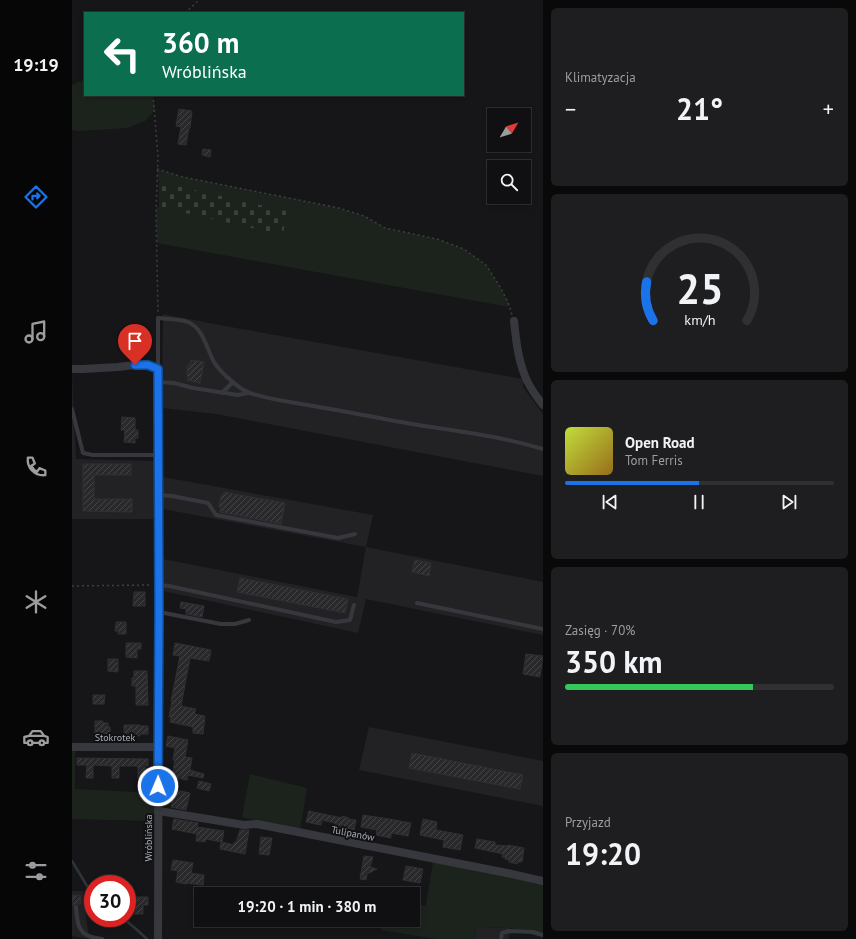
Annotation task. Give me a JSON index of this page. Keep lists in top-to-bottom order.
{
  "streets": {
    "street": ["Stokrotek", "Tulipanów", "Wróblińska"]
  },
  "crossings": [
    ["Stokrotek", "Wróblińska"],
    ["Tulipanów", "Wróblińska"]
  ],
  "north": "top right",
  "page": {
    "tabs": "19:19",
    "tile": [
      "Klimatyzacja",
      ["Zasięg · 70%", "350 km"],
      ["Przyjazd", "19:20"]
    ],
    "turn": ["360 m", "Wróblińska"],
    "heat": ["−", "21°", "+"],
    "song": ["Open Road", "Tom Ferris"],
    "limit": "30",
    "trip": "19:20 · 1 min · 380 m",
    "gauge": ["25", "km/h"]
  }
}
